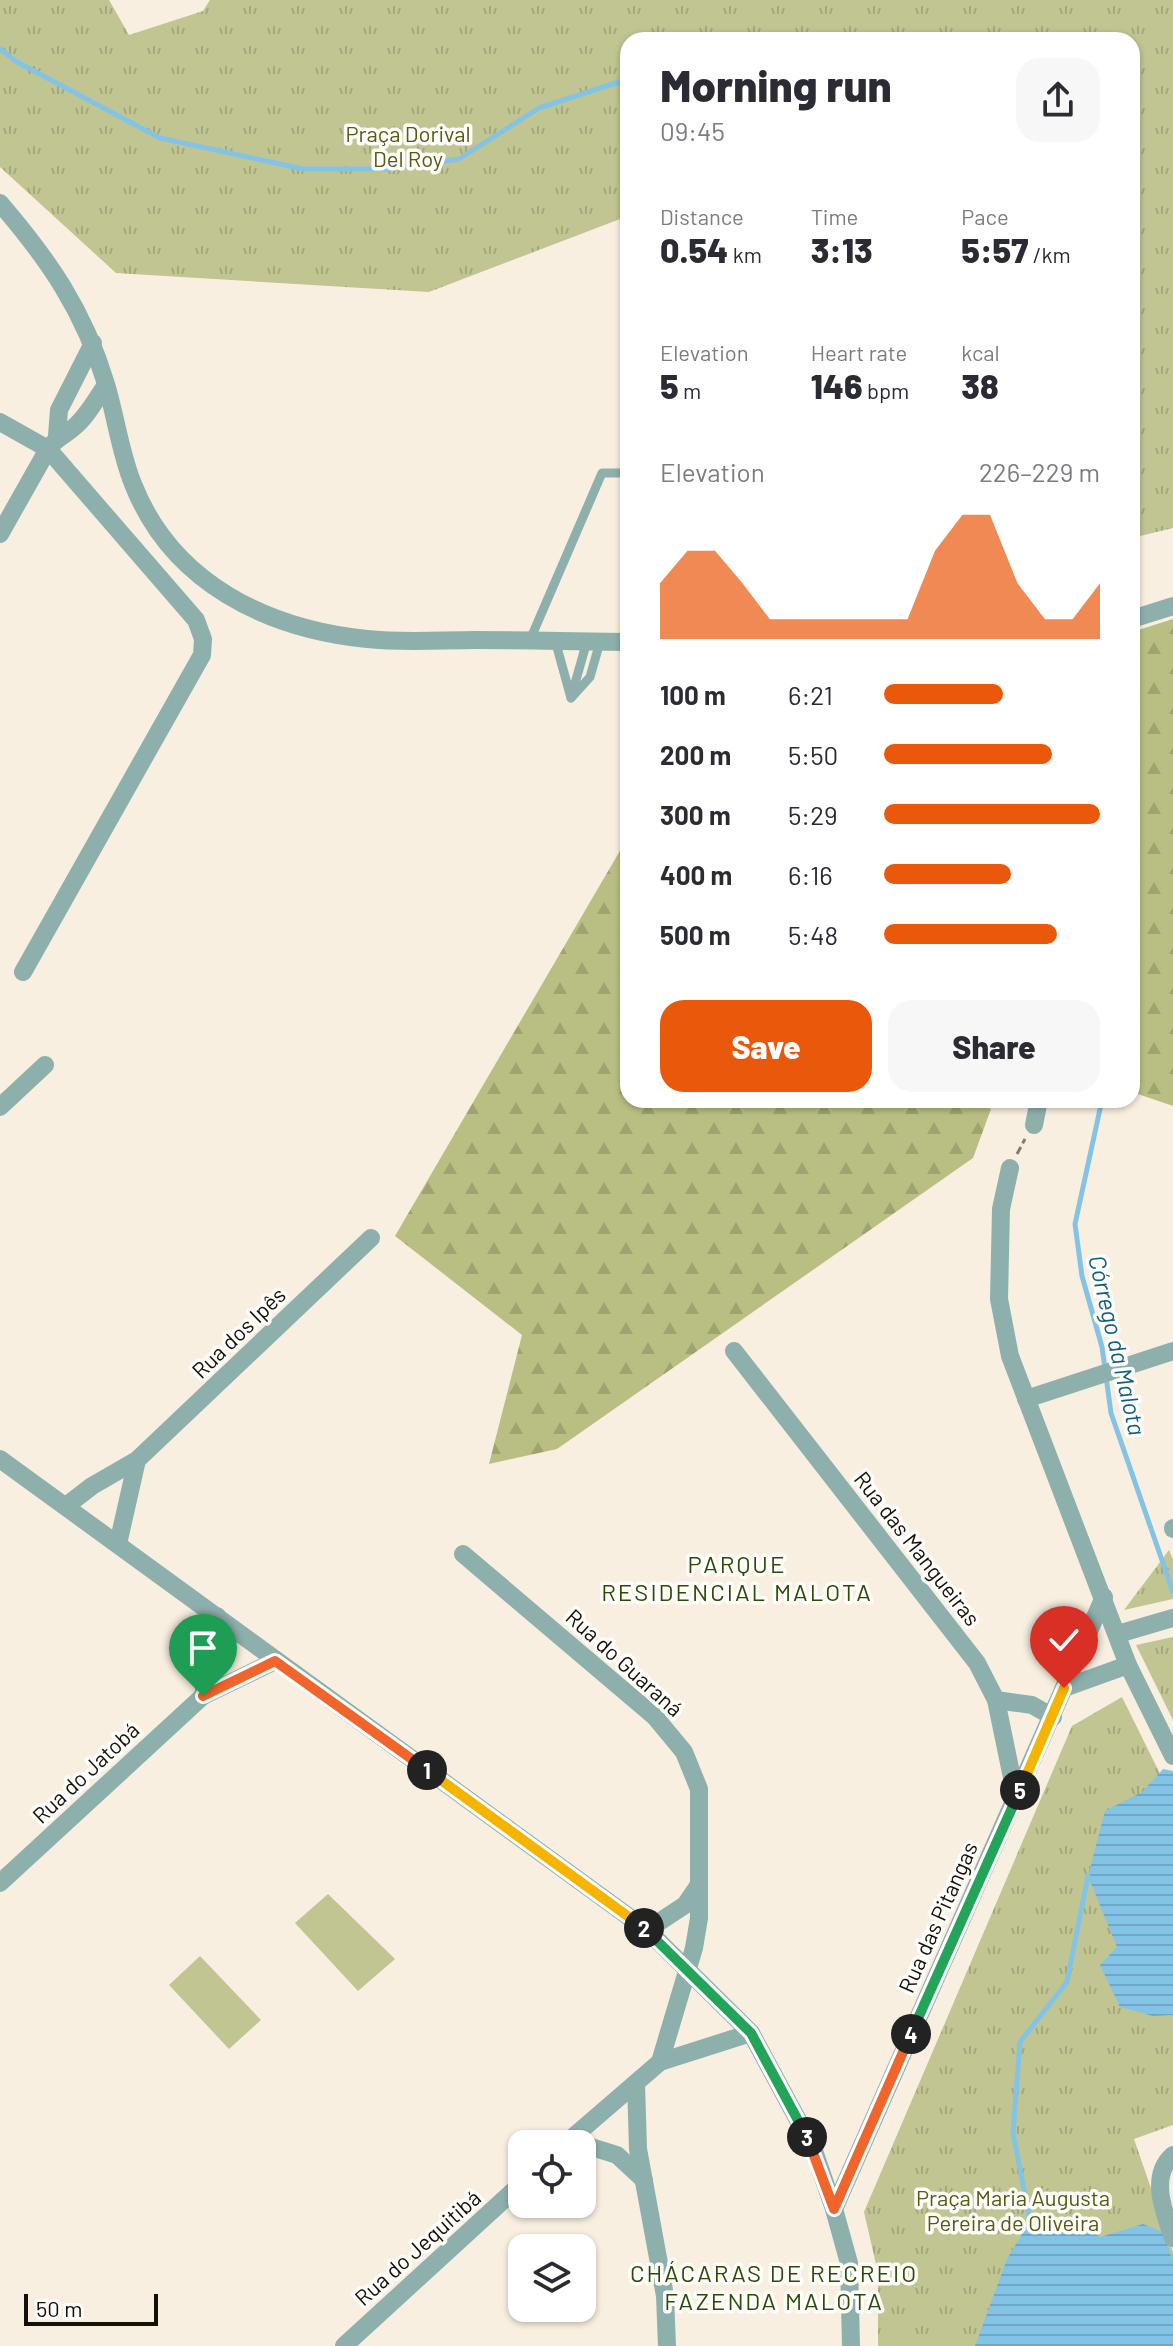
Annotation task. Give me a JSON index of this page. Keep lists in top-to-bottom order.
{
  "streets": {
    "street": [
      "Rua dos Ipês",
      "Rua das Mangueiras",
      "Rua do Guaraná",
      "Rua do Jatobá",
      "Rua das Pitangas",
      "Rua do Jequitibá"
    ]
  },
  "crossings": [
    ["Rua das Mangueiras", "Rua das Pitangas"]
  ],
  "districts": ["PARQUE RESIDENCIAL MALOTA", "CHÁCARAS DE RECREIO FAZENDA MALOTA"],
  "water": ["Córrego da Malota"],
  "parks": ["Praça Dorival Del Roy", "Praça Maria Augusta Pereira de Oliveira"],
  "scale_bar": "50 m",
  "page": {
    "heading": ["Morning run", "09:45"],
    "stats": [
      ["Distance", "0.54 km"],
      ["Time", "3:13"],
      ["Pace", "5:57 /km"],
      ["Elevation", "5 m"],
      ["Heart rate", "146 bpm"],
      ["kcal", "38"]
    ],
    "chart": ["Elevation", "226–229 m"],
    "list": [
      {
        "name": "100 m",
        "note": "6:21"
      },
      {
        "name": "200 m",
        "note": "5:50"
      },
      {
        "name": "300 m",
        "note": "5:29"
      },
      {
        "name": "400 m",
        "note": "6:16"
      },
      {
        "name": "500 m",
        "note": "5:48"
      }
    ],
    "buttons": ["Save", "Share"],
    "pins": [
      "1",
      "5",
      "2",
      "4",
      "3"
    ],
    "scale": "50 m"
  }
}
